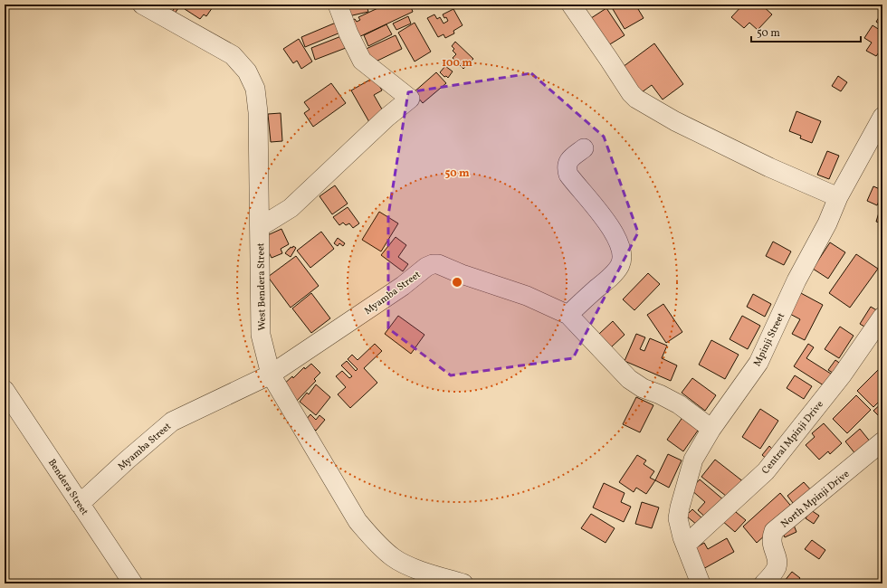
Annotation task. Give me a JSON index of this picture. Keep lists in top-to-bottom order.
{
  "streets": {
    "street": [
      "West Bendera Street",
      "Myamba Street",
      "Mpinji Street",
      "Central Mpinji Drive",
      "Bendera Street",
      "North Mpinji Drive"
    ]
  },
  "crossings": [
    ["West Bendera Street", "Myamba Street"],
    ["Myamba Street", "Mpinji Street"],
    ["Myamba Street", "Bendera Street"],
    ["Mpinji Street", "Central Mpinji Drive"]
  ],
  "scale_bar": "50 m",
  "rings": ["100 m", "50 m"]
}
